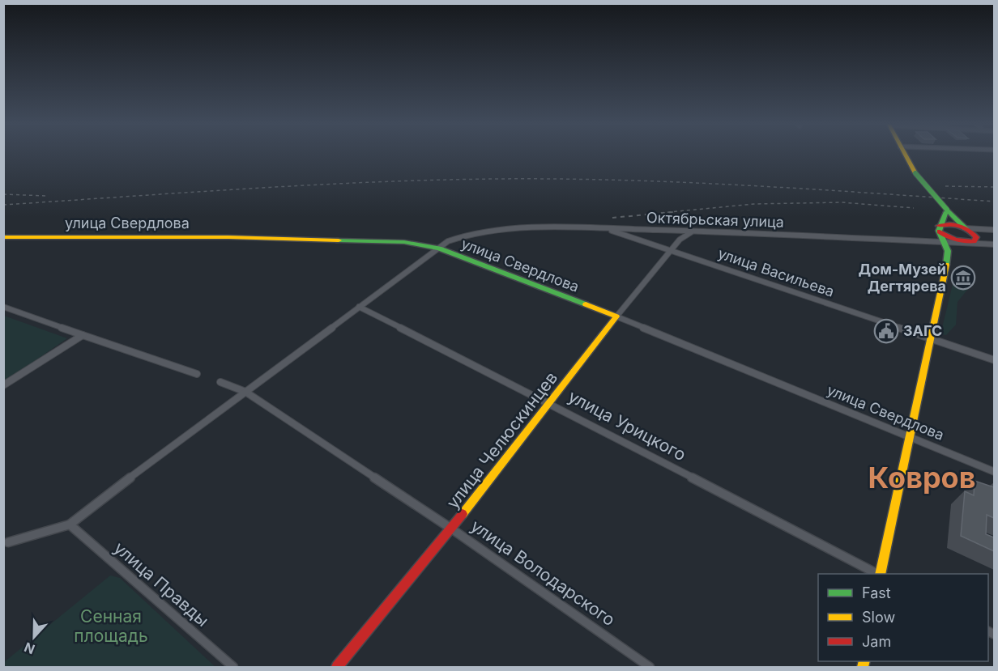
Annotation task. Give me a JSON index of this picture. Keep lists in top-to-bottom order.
{
  "streets": {
    "main road": ["улица Свердлова", "улица Челюскинцев"],
    "street": [
      "Октябрьская улица",
      "улица Васильева",
      "улица Урицкого",
      "улица Володарского",
      "улица Правды"
    ]
  },
  "crossings": [
    ["Октябрьская улица", "улица Свердлова"],
    ["Октябрьская улица", "улица Васильева"],
    ["Октябрьская улица", "улица Урицкого"],
    ["Октябрьская улица", "улица Челюскинцев"],
    ["Октябрьская улица", "улица Володарского"],
    ["Октябрьская улица", "улица Правды"],
    ["улица Свердлова", "улица Челюскинцев"],
    ["улица Васильева", "улица Челюскинцев"],
    ["улица Урицкого", "улица Челюскинцев"],
    ["улица Челюскинцев", "улица Володарского"]
  ],
  "districts": ["Ковров"],
  "parks": ["Сенная площадь"],
  "places": {
    "museum": ["Дом-Музей Дегтярева"],
    "public building": ["ЗАГС"]
  },
  "legend": ["Fast", "Slow", "Jam"],
  "north": "bottom"
}
